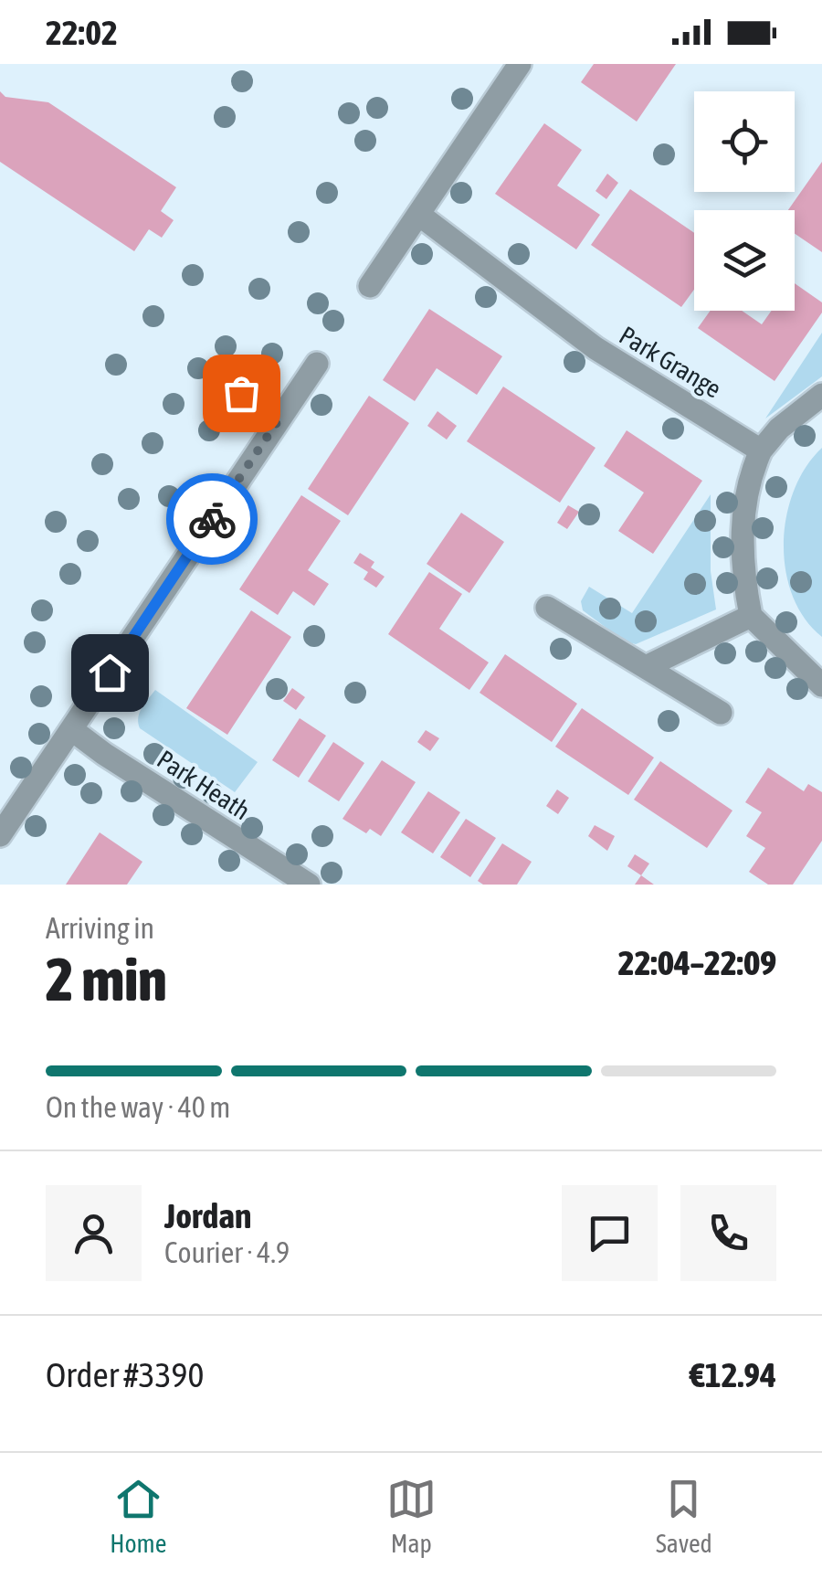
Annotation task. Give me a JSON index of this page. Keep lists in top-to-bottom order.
{
  "streets": {
    "street": ["Park Grange", "Park Heath"]
  },
  "page": {
    "status": "22:02",
    "heading": ["2 min", "Arriving in", "22:04–22:09"],
    "panel": [
      "Jordan",
      "Courier · 4.9",
      "Order #3390",
      "€12.94"
    ],
    "bar": "On the way · 40 m",
    "tabs": ["Home", "Map", "Saved"]
  }
}
